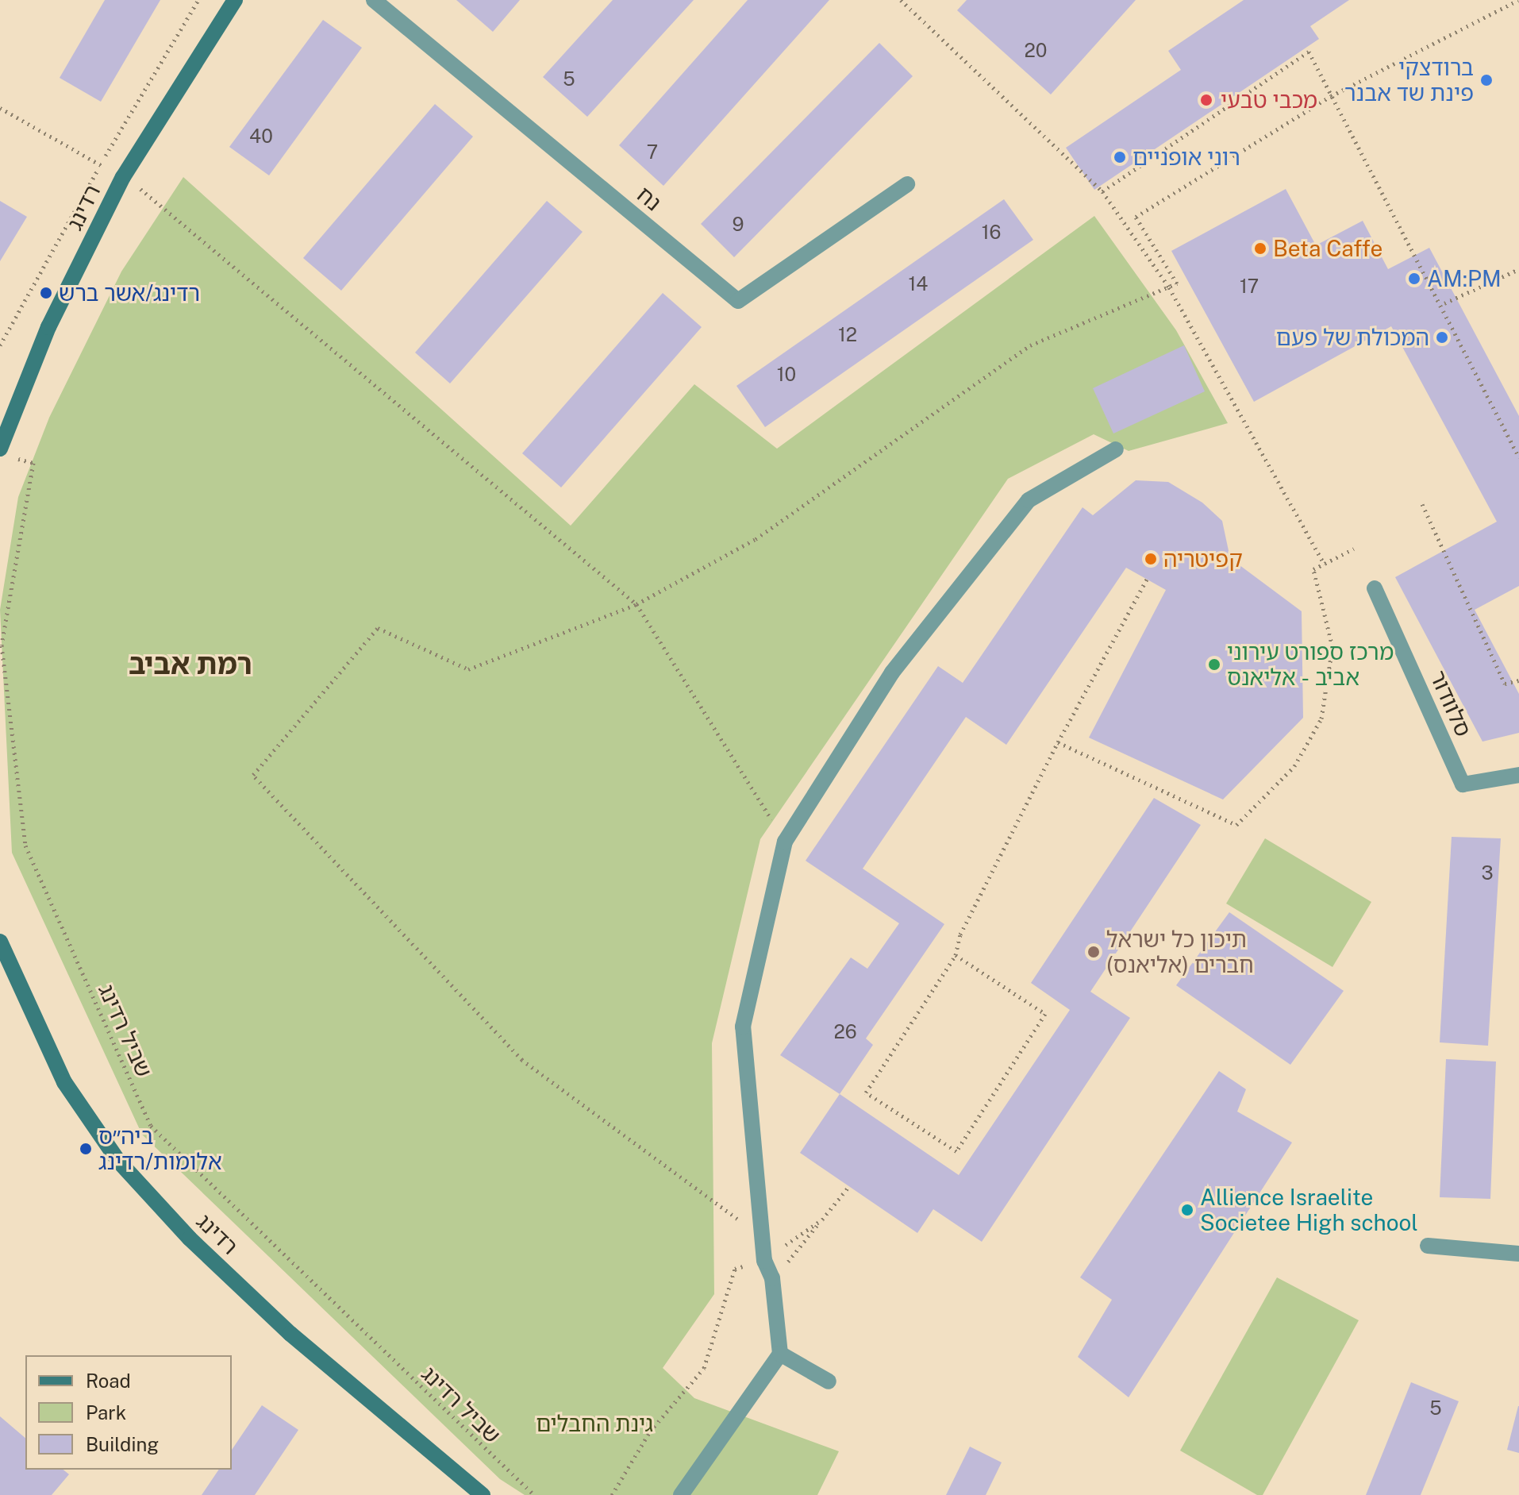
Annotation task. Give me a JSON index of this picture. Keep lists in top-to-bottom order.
{
  "streets": {
    "street": ["נח", "רדינג", "סלוודור"],
    "path": ["שביל רדינג"]
  },
  "crossings": [
    ["רדינג", "שביל רדינג"]
  ],
  "districts": ["רמת אביב"],
  "parks": ["גינת החבלים"],
  "places": [
    "ברודצקי פינת שד אבנר",
    "מכבי טבעי",
    "רוני אופניים",
    "Beta Caffe",
    "AM:PM",
    "רדינג/אשר ברש",
    "המכולת של פעם",
    "קפיטריה",
    "מרכז ספורט עירוני אביב - אליאנס",
    "תיכון כל ישראל חברים (אליאנס)",
    "ביה״ס אלומות/רדינג",
    "Allience Israelite Societee High school"
  ],
  "house_numbers": [
    "20",
    "5",
    "40",
    "7",
    "9",
    "16",
    "14",
    "17",
    "12",
    "10",
    "3",
    "26",
    "5"
  ],
  "legend": ["Road", "Park", "Building"]
}
